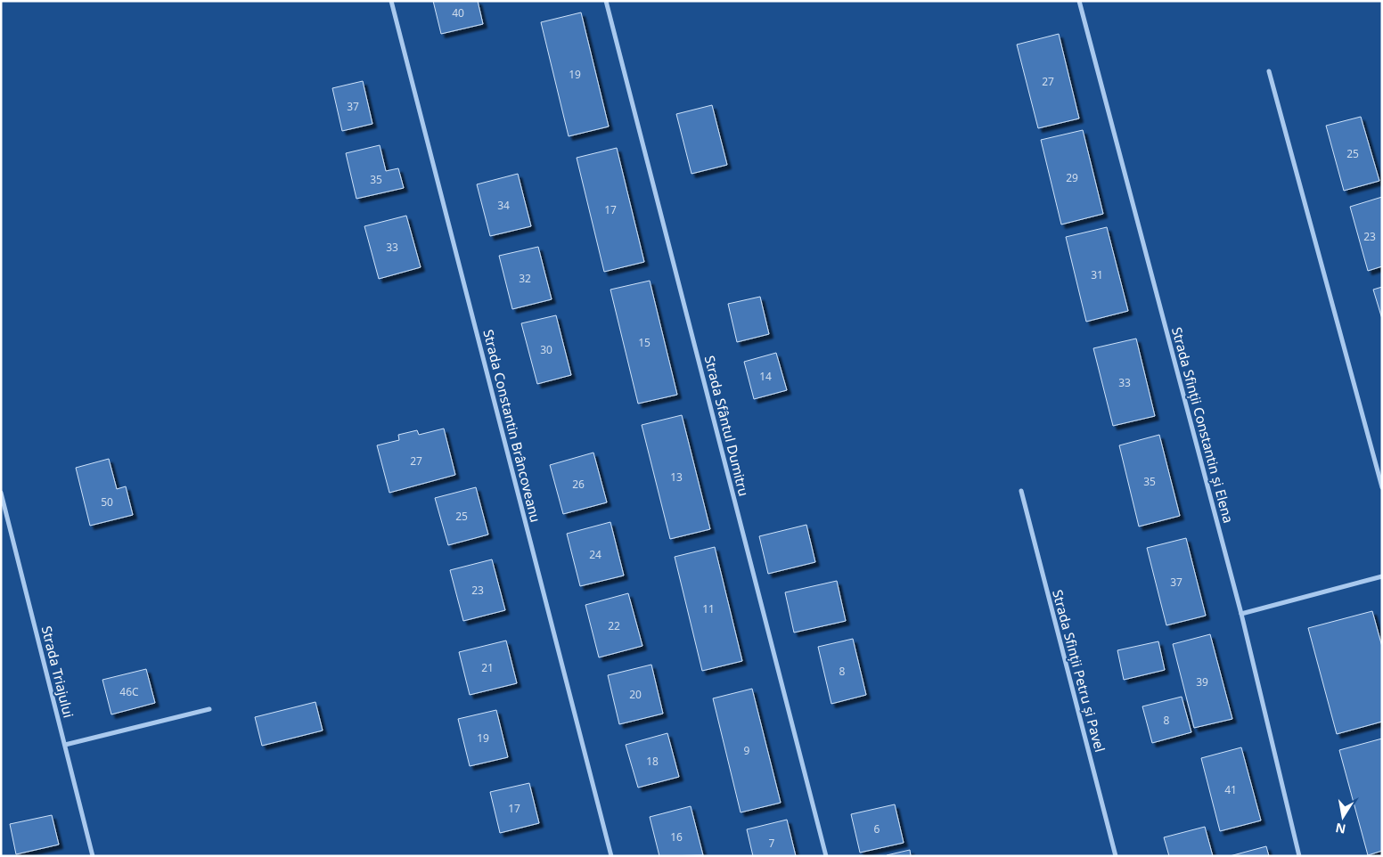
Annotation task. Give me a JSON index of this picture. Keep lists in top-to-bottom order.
{
  "streets": {
    "street": [
      "Strada Sfinții Constantin și Elena",
      "Strada Constantin Brâncoveanu",
      "Strada Sfântul Dumitru",
      "Strada Sfinții Petru și Pavel",
      "Strada Triajului"
    ]
  },
  "house_numbers": [
    "40",
    "19",
    "27",
    "37",
    "25",
    "29",
    "35",
    "34",
    "17",
    "23",
    "33",
    "31",
    "32",
    "15",
    "30",
    "14",
    "33",
    "27",
    "13",
    "35",
    "26",
    "50",
    "25",
    "24",
    "37",
    "23",
    "11",
    "22",
    "21",
    "8",
    "39",
    "46C",
    "20",
    "8",
    "19",
    "9",
    "18",
    "41",
    "17",
    "6",
    "16",
    "7"
  ],
  "north": "bottom"
}
